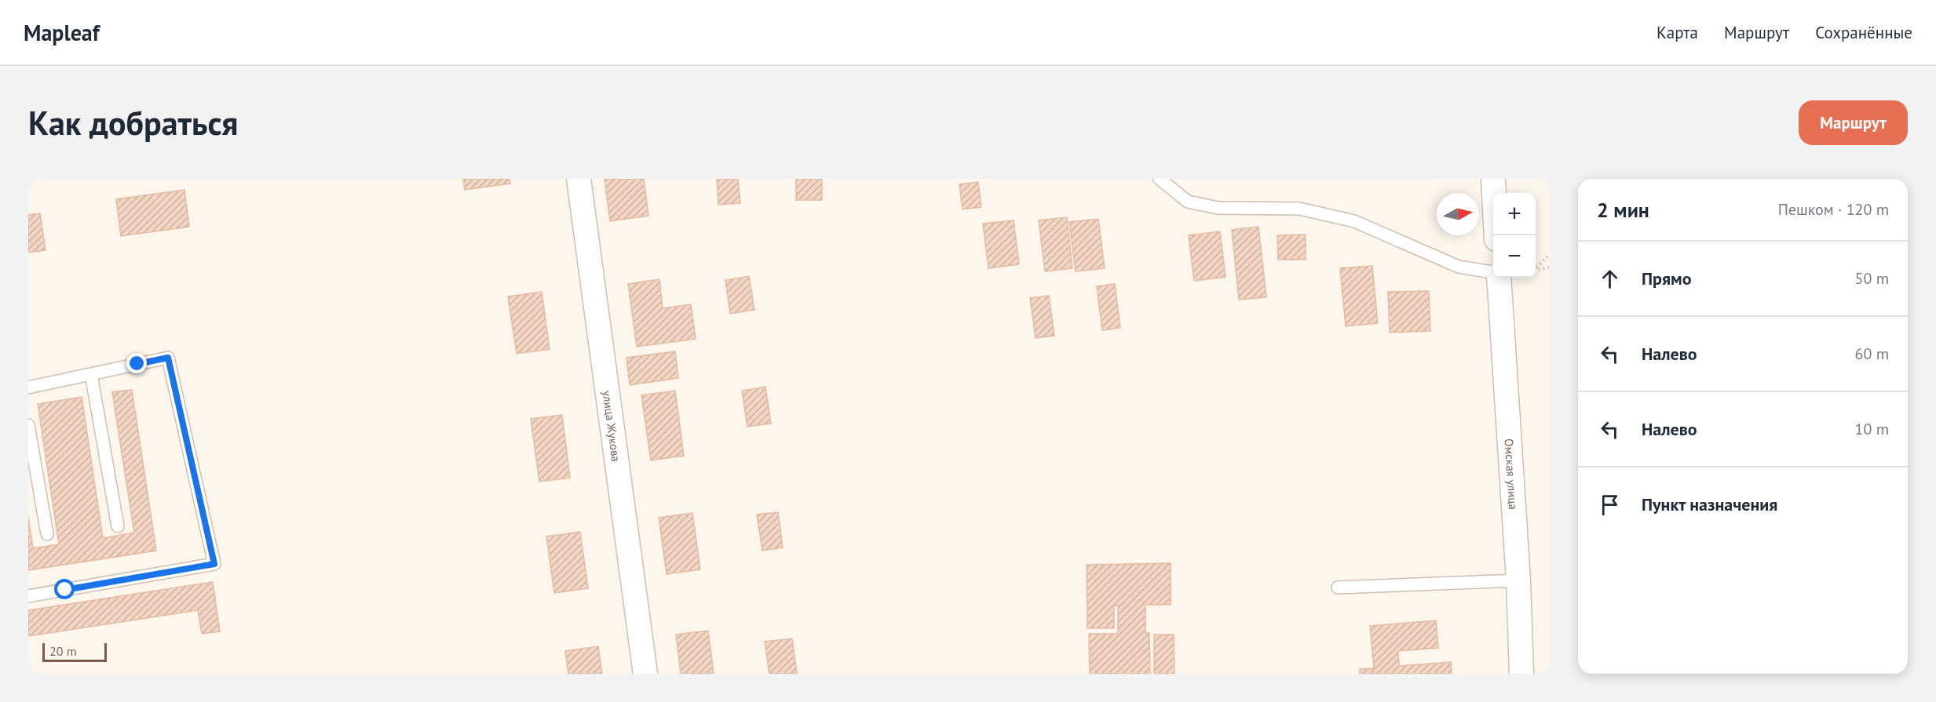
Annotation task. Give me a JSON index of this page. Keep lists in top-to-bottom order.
{
  "streets": {
    "street": ["улица Жукова", "Омская улица"]
  },
  "scale_bar": "20 m",
  "north": "right",
  "page": {
    "header": "Mapleaf",
    "nav": ["Карта", "Маршрут", "Сохранённые"],
    "buttons": "Маршрут",
    "title": "Как добраться",
    "heading": ["2 мин", "Пешком · 120 m"],
    "map_buttons": ["+", "−"],
    "list": [
      ["Прямо", "50 m"],
      ["Налево", "60 m"],
      ["Налево", "10 m"],
      "Пункт назначения"
    ],
    "scale": "20 m"
  }
}
